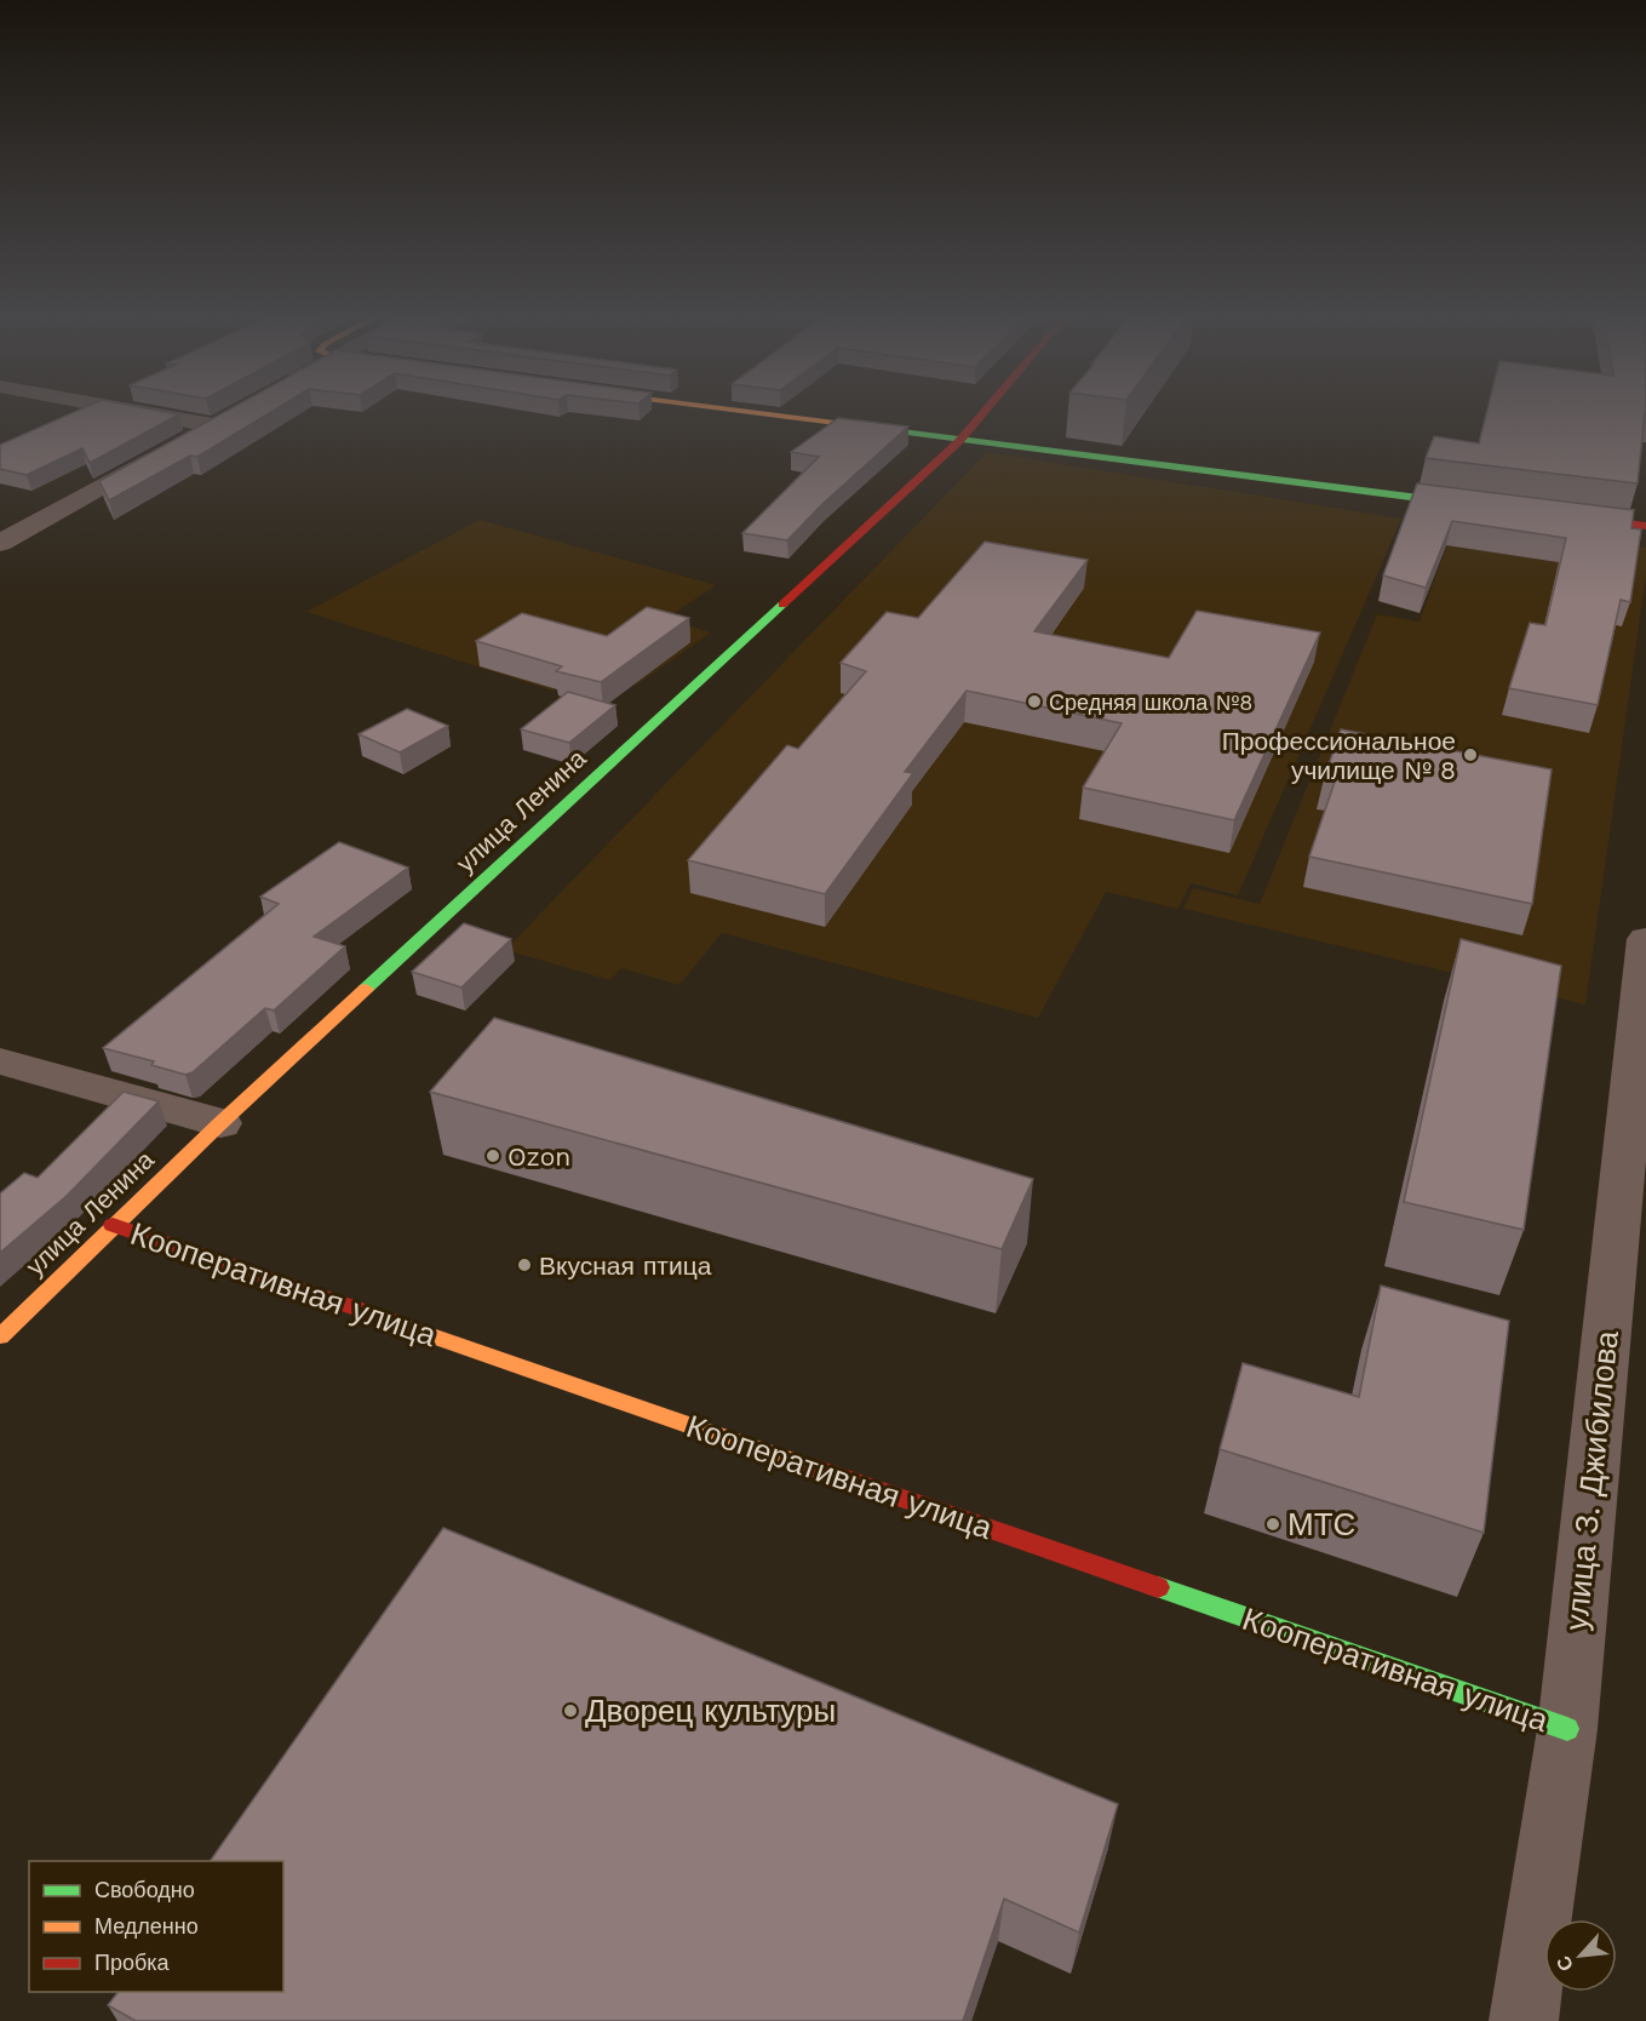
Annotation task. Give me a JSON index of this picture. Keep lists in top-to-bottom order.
{
  "streets": {
    "street": ["улица Ленина", "Кооперативная улица", "улица З. Джибилова"]
  },
  "crossings": [
    ["улица Ленина", "Кооперативная улица"],
    ["Кооперативная улица", "улица З. Джибилова"]
  ],
  "places": [
    "Средняя школа №8",
    "Профессиональное училище № 8",
    "Ozon",
    "Вкусная птица",
    "МТС",
    "Дворец культуры"
  ],
  "legend": ["Свободно", "Медленно", "Пробка"],
  "north": "bottom left"
}
